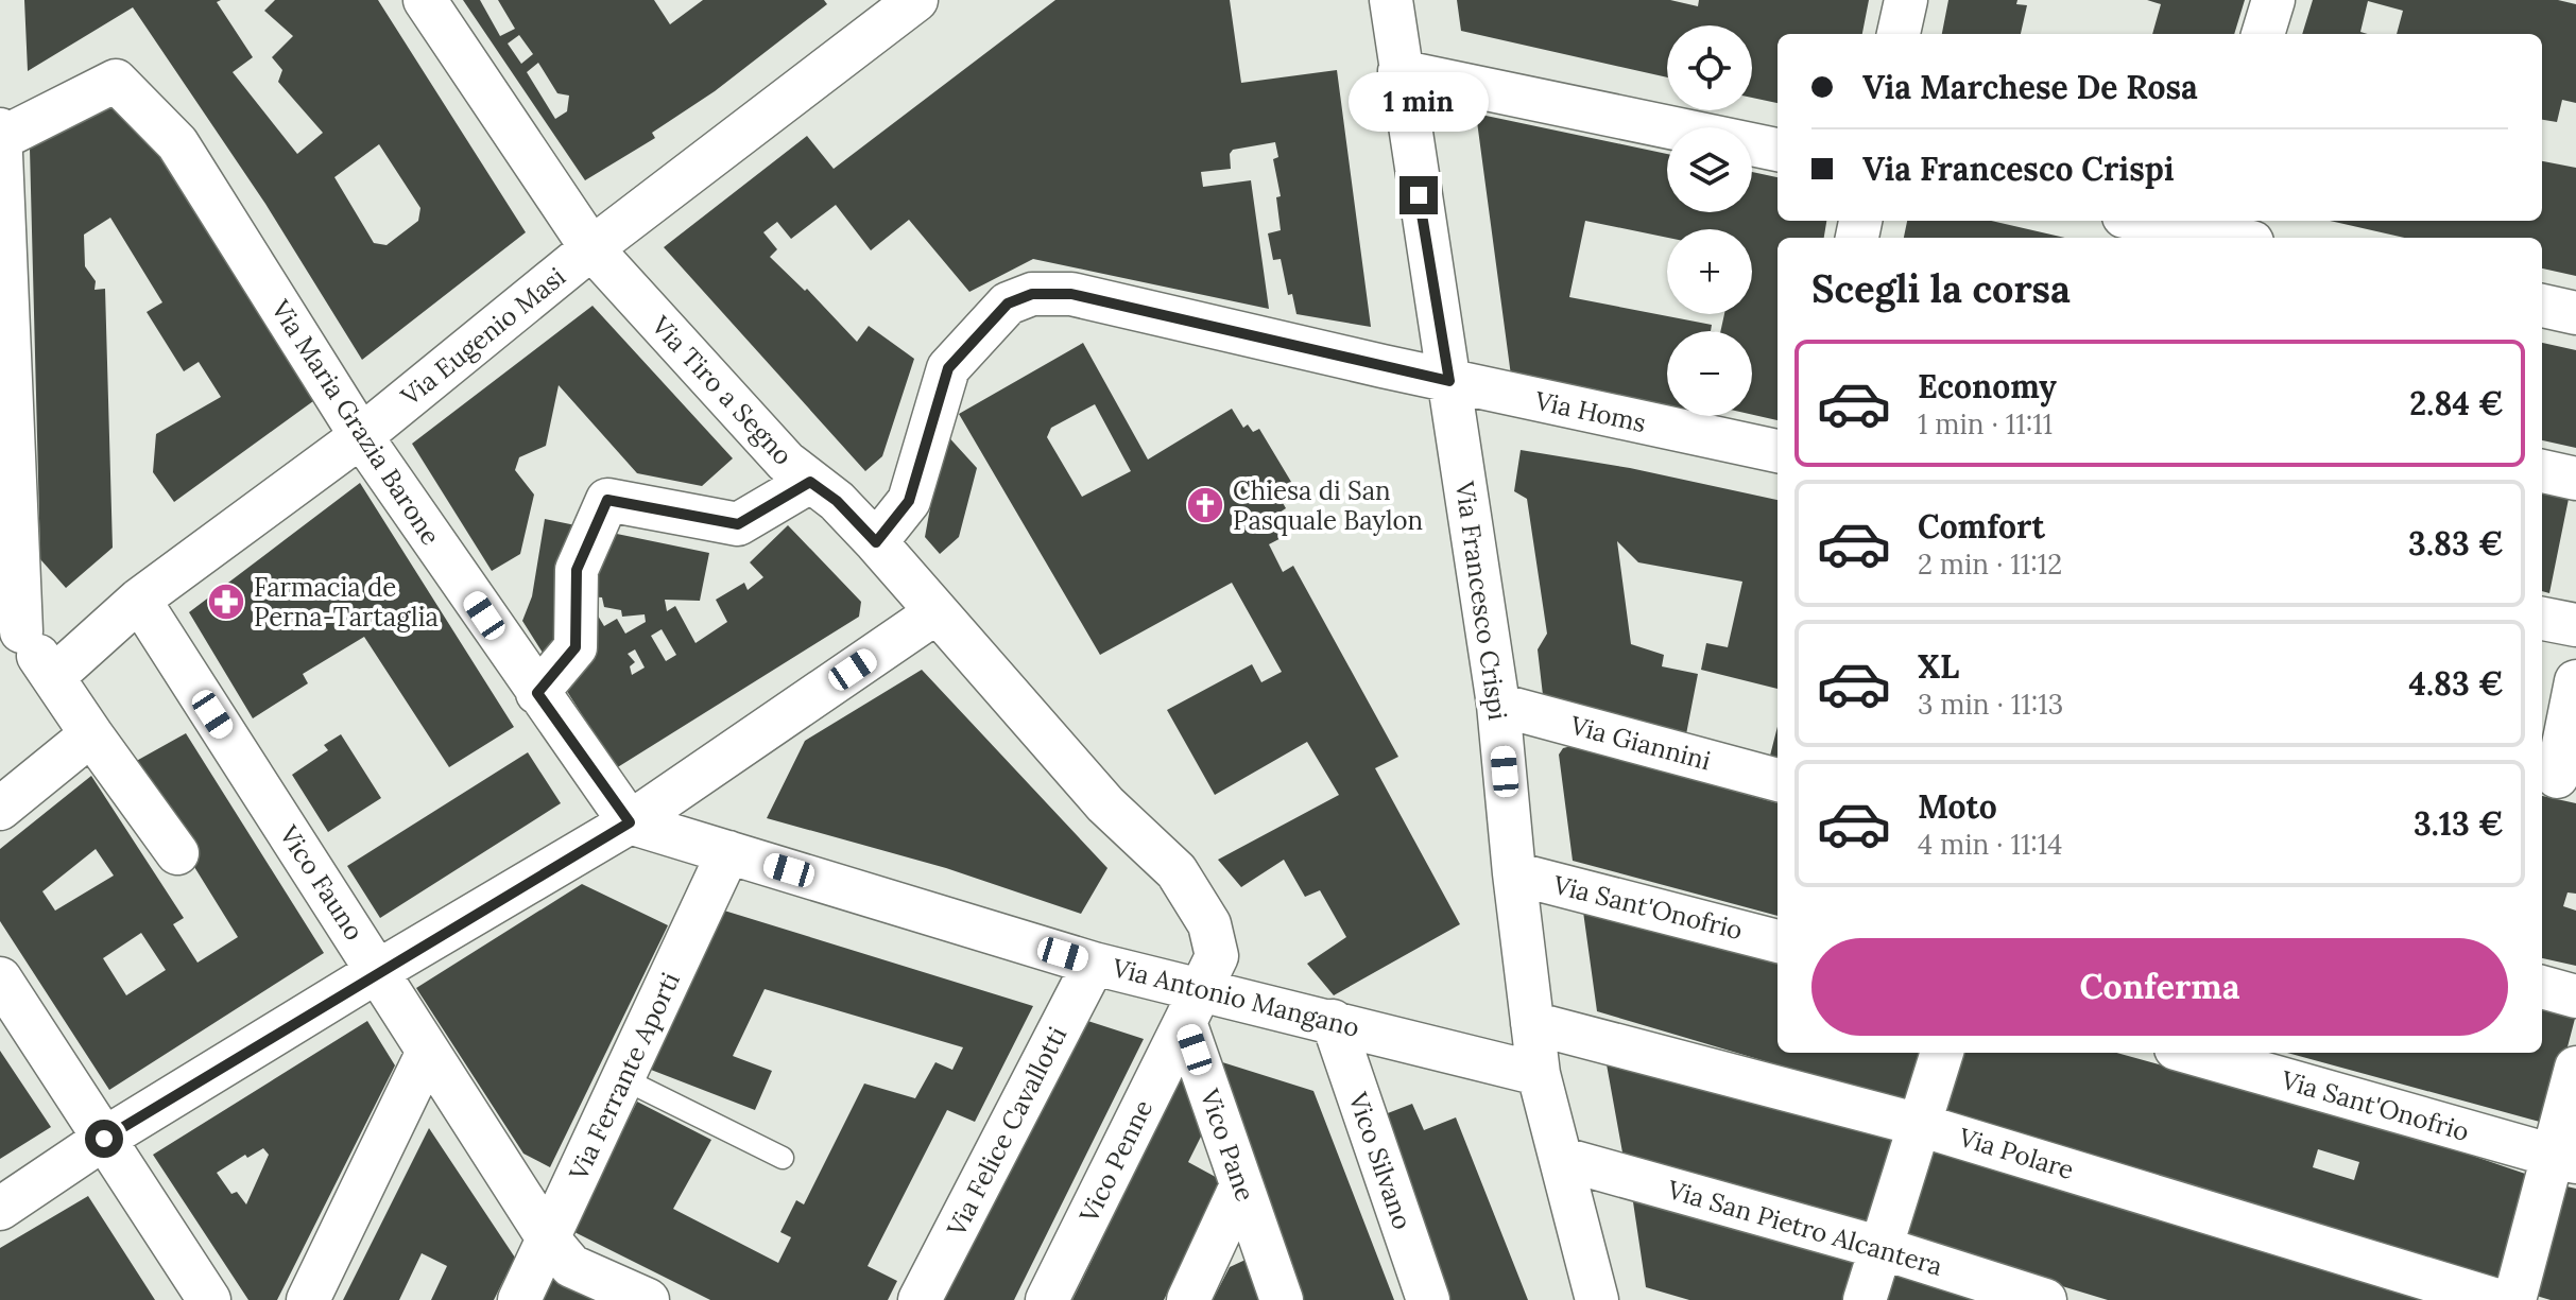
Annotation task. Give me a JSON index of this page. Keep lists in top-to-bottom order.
{
  "streets": {
    "street": [
      "Via Eugenio Masi",
      "Via Tiro a Segno",
      "Via Homs",
      "Via Maria Grazia Barone",
      "Via Francesco Crispi",
      "Via Giannini",
      "Vico Fauno",
      "Via Sant'Onofrio",
      "Via Antonio Mangano",
      "Via Ferrante Aporti",
      "Via Felice Cavallotti",
      "Vico Pane",
      "Via Polare",
      "Vico Penne",
      "Vico Silvano",
      "Via San Pietro Alcantera"
    ]
  },
  "crossings": [
    ["Via Eugenio Masi", "Via Tiro a Segno"],
    ["Via Eugenio Masi", "Via Maria Grazia Barone"],
    ["Via Eugenio Masi", "Vico Fauno"],
    ["Via Tiro a Segno", "Via Homs"],
    ["Via Tiro a Segno", "Via Antonio Mangano"],
    ["Via Tiro a Segno", "Vico Pane"],
    ["Via Tiro a Segno", "Vico Penne"],
    ["Via Homs", "Via Francesco Crispi"],
    ["Via Francesco Crispi", "Via Giannini"],
    ["Via Francesco Crispi", "Via Sant'Onofrio"],
    ["Via Francesco Crispi", "Via Antonio Mangano"],
    ["Via Francesco Crispi", "Via Polare"],
    ["Via Francesco Crispi", "Via San Pietro Alcantera"],
    ["Vico Fauno", "Via Ferrante Aporti"],
    ["Via Antonio Mangano", "Via Ferrante Aporti"],
    ["Via Antonio Mangano", "Via Felice Cavallotti"],
    ["Via Antonio Mangano", "Vico Pane"],
    ["Via Antonio Mangano", "Vico Penne"],
    ["Via Antonio Mangano", "Vico Silvano"],
    ["Vico Pane", "Vico Penne"]
  ],
  "places": {
    "church": ["Chiesa di San Pasquale Baylon"],
    "pharmacy": ["Farmacia de Perna-Tartaglia"]
  },
  "page": {
    "map_buttons": ["+", "−"],
    "banner": ["Via Marchese De Rosa", "Via Francesco Crispi"],
    "bubble": "1 min",
    "heading": "Scegli la corsa",
    "list": [
      {
        "name": "Economy",
        "note": "1 min · 11:11",
        "value": "2.84 €"
      },
      {
        "name": "Comfort",
        "note": "2 min · 11:12",
        "value": "3.83 €"
      },
      {
        "name": "XL",
        "note": "3 min · 11:13",
        "value": "4.83 €"
      },
      {
        "name": "Moto",
        "note": "4 min · 11:14",
        "value": "3.13 €"
      }
    ],
    "buttons": "Conferma"
  }
}
